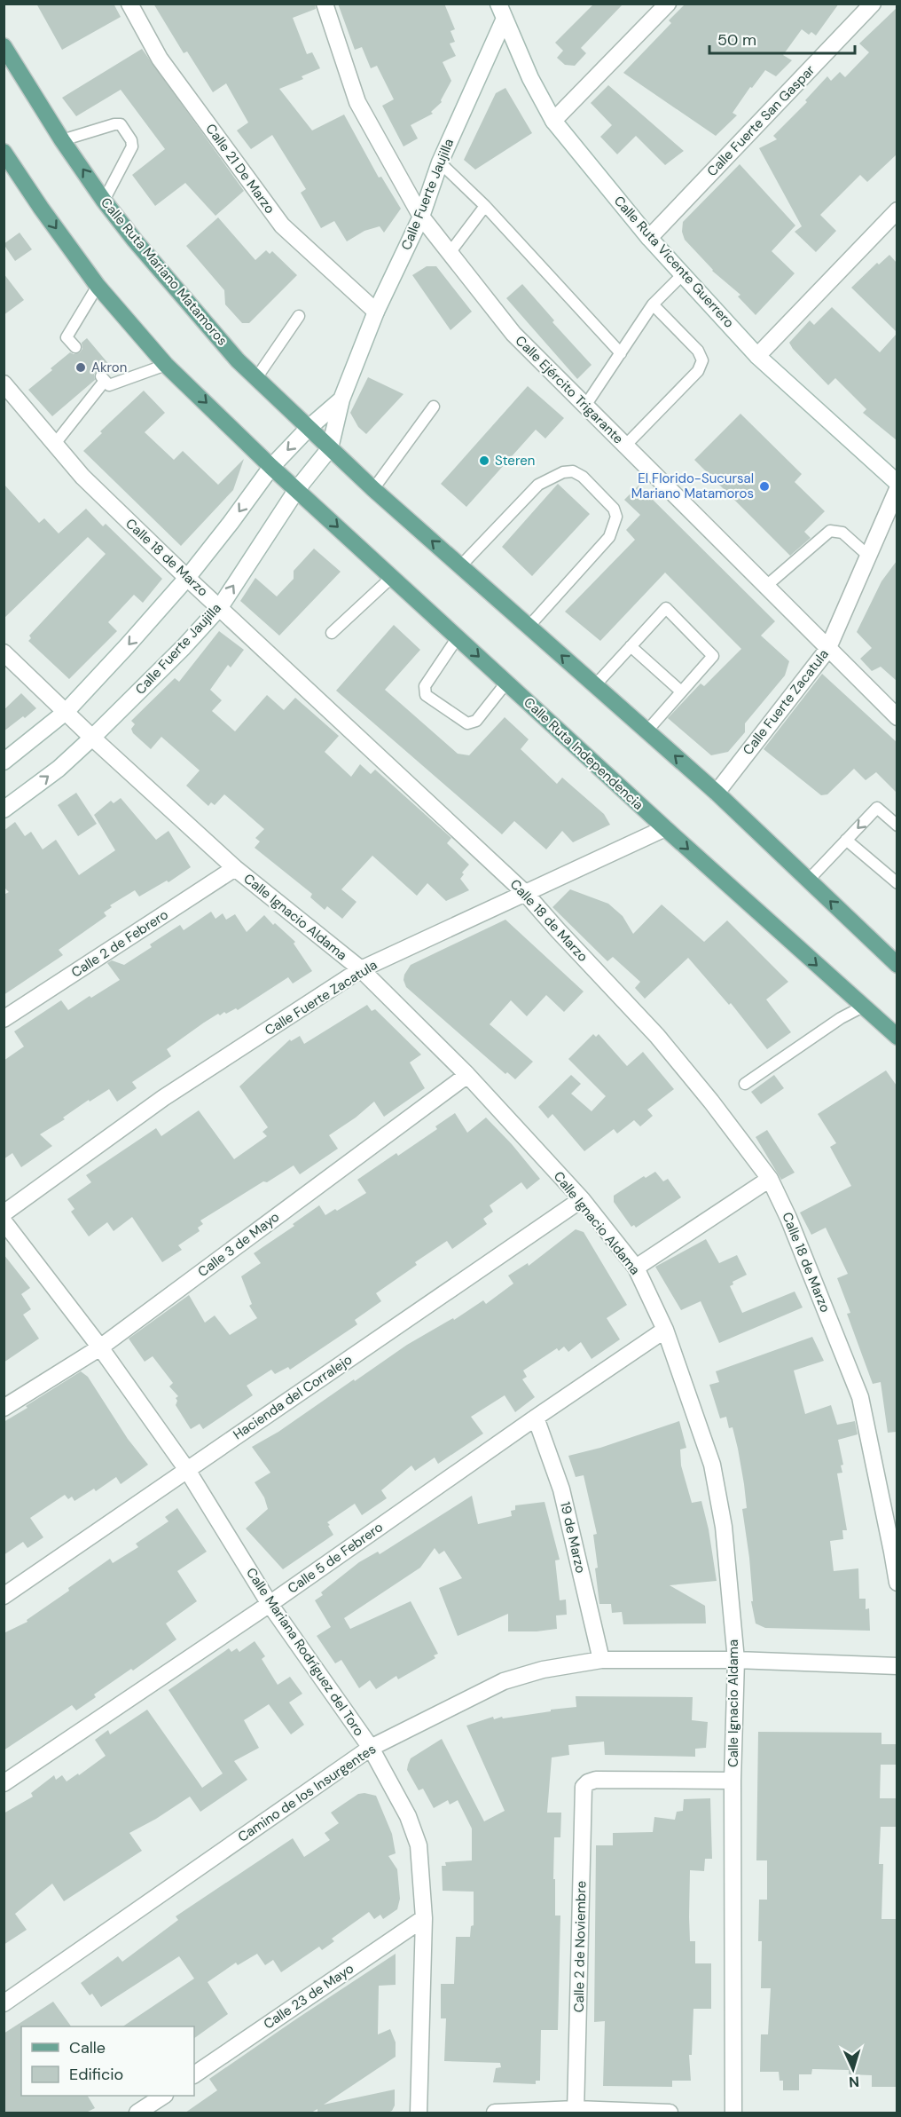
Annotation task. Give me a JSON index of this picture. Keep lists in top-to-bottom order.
{
  "streets": {
    "main road": ["Calle Ruta Mariano Matamoros", "Calle Ruta Independencia"],
    "street": [
      "Calle Fuerte San Gaspar",
      "Calle 21 De Marzo",
      "Calle Fuerte Jaujilla",
      "Calle Ruta Vicente Guerrero",
      "Calle Ejército Trigarante",
      "Calle 18 de Marzo",
      "Calle Fuerte Zacatula",
      "Calle Ignacio Aldama",
      "Calle 2 de Febrero",
      "Calle 3 de Mayo",
      "Hacienda del Corralejo",
      "19 de Marzo",
      "Calle 5 de Febrero",
      "Calle Mariana Rodríguez del Toro",
      "Camino de los Insurgentes",
      "Calle 2 de Noviembre",
      "Calle 23 de Mayo"
    ]
  },
  "crossings": [
    ["Calle Fuerte San Gaspar", "Calle Ruta Vicente Guerrero"],
    ["Calle 21 De Marzo", "Calle Fuerte Jaujilla"],
    ["Calle Fuerte Jaujilla", "Calle Ruta Vicente Guerrero"],
    ["Calle Fuerte Jaujilla", "Calle Ruta Mariano Matamoros"],
    ["Calle Fuerte Jaujilla", "Calle Ejército Trigarante"],
    ["Calle Fuerte Jaujilla", "Calle 18 de Marzo"],
    ["Calle Fuerte Jaujilla", "Calle Ruta Independencia"],
    ["Calle Fuerte Jaujilla", "Calle Ignacio Aldama"],
    ["Calle Ejército Trigarante", "Calle Fuerte Zacatula"],
    ["Calle 18 de Marzo", "Calle Fuerte Zacatula"],
    ["Calle Fuerte Zacatula", "Calle Ruta Independencia"],
    ["Calle Fuerte Zacatula", "Calle Ignacio Aldama"],
    ["Calle Ignacio Aldama", "Calle 2 de Febrero"],
    ["Calle Ignacio Aldama", "Calle 3 de Mayo"],
    ["Calle Ignacio Aldama", "Hacienda del Corralejo"],
    ["Calle Ignacio Aldama", "Calle 5 de Febrero"],
    ["Calle Ignacio Aldama", "Camino de los Insurgentes"],
    ["Calle Ignacio Aldama", "Calle 2 de Noviembre"],
    ["Calle 3 de Mayo", "Calle Mariana Rodríguez del Toro"],
    ["Hacienda del Corralejo", "Calle Mariana Rodríguez del Toro"],
    ["19 de Marzo", "Calle 5 de Febrero"],
    ["19 de Marzo", "Camino de los Insurgentes"],
    ["Calle 5 de Febrero", "Calle Mariana Rodríguez del Toro"],
    ["Calle Mariana Rodríguez del Toro", "Camino de los Insurgentes"],
    ["Calle Mariana Rodríguez del Toro", "Calle 23 de Mayo"]
  ],
  "places": ["Akron", "Steren", "El Florido-Sucursal Mariano Matamoros"],
  "legend": ["Calle", "Edificio"],
  "scale_bar": "50 m",
  "north": "bottom"
}
